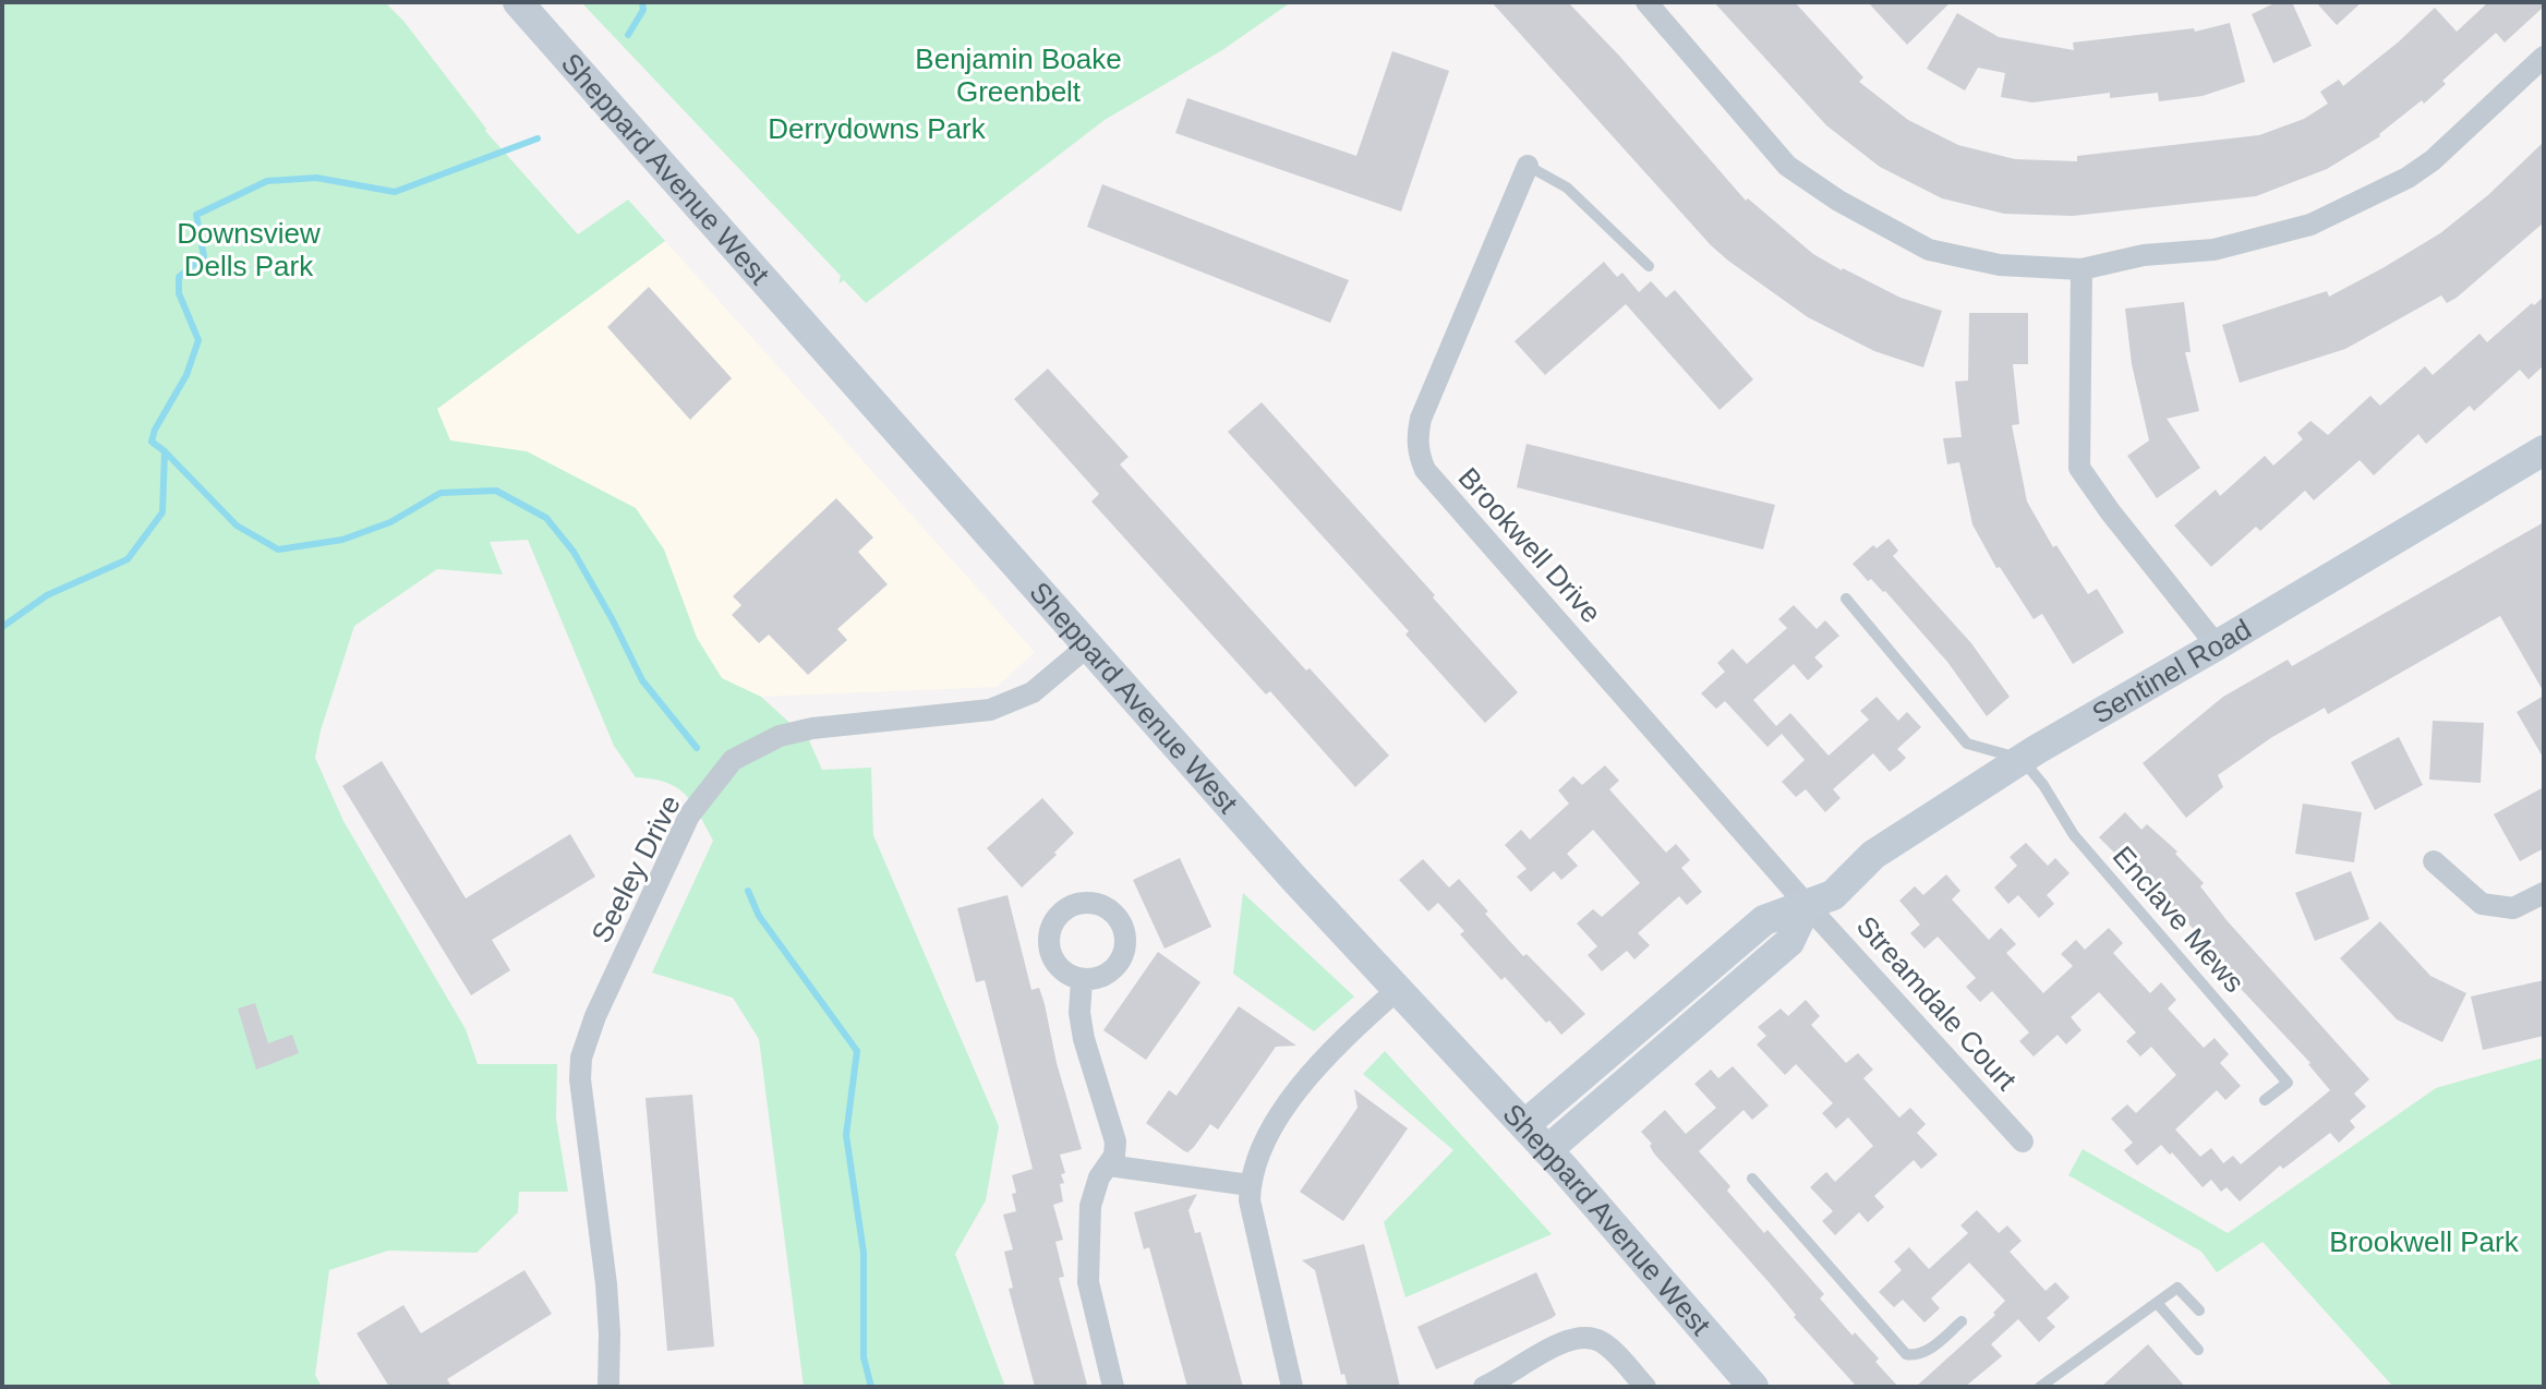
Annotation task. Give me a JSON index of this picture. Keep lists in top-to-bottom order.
{
  "streets": {
    "main road": ["Sheppard Avenue West", "Sentinel Road"],
    "street": ["Brookwell Drive", "Seeley Drive", "Streamdale Court"],
    "lane": ["Enclave Mews"]
  },
  "crossings": [
    ["Sheppard Avenue West", "Sentinel Road"],
    ["Sheppard Avenue West", "Seeley Drive"],
    ["Brookwell Drive", "Sentinel Road"],
    ["Brookwell Drive", "Streamdale Court"],
    ["Sentinel Road", "Enclave Mews"],
    ["Sentinel Road", "Streamdale Court"]
  ],
  "parks": [
    "Benjamin Boake Greenbelt",
    "Derrydowns Park",
    "Downsview Dells Park",
    "Brookwell Park"
  ]
}
